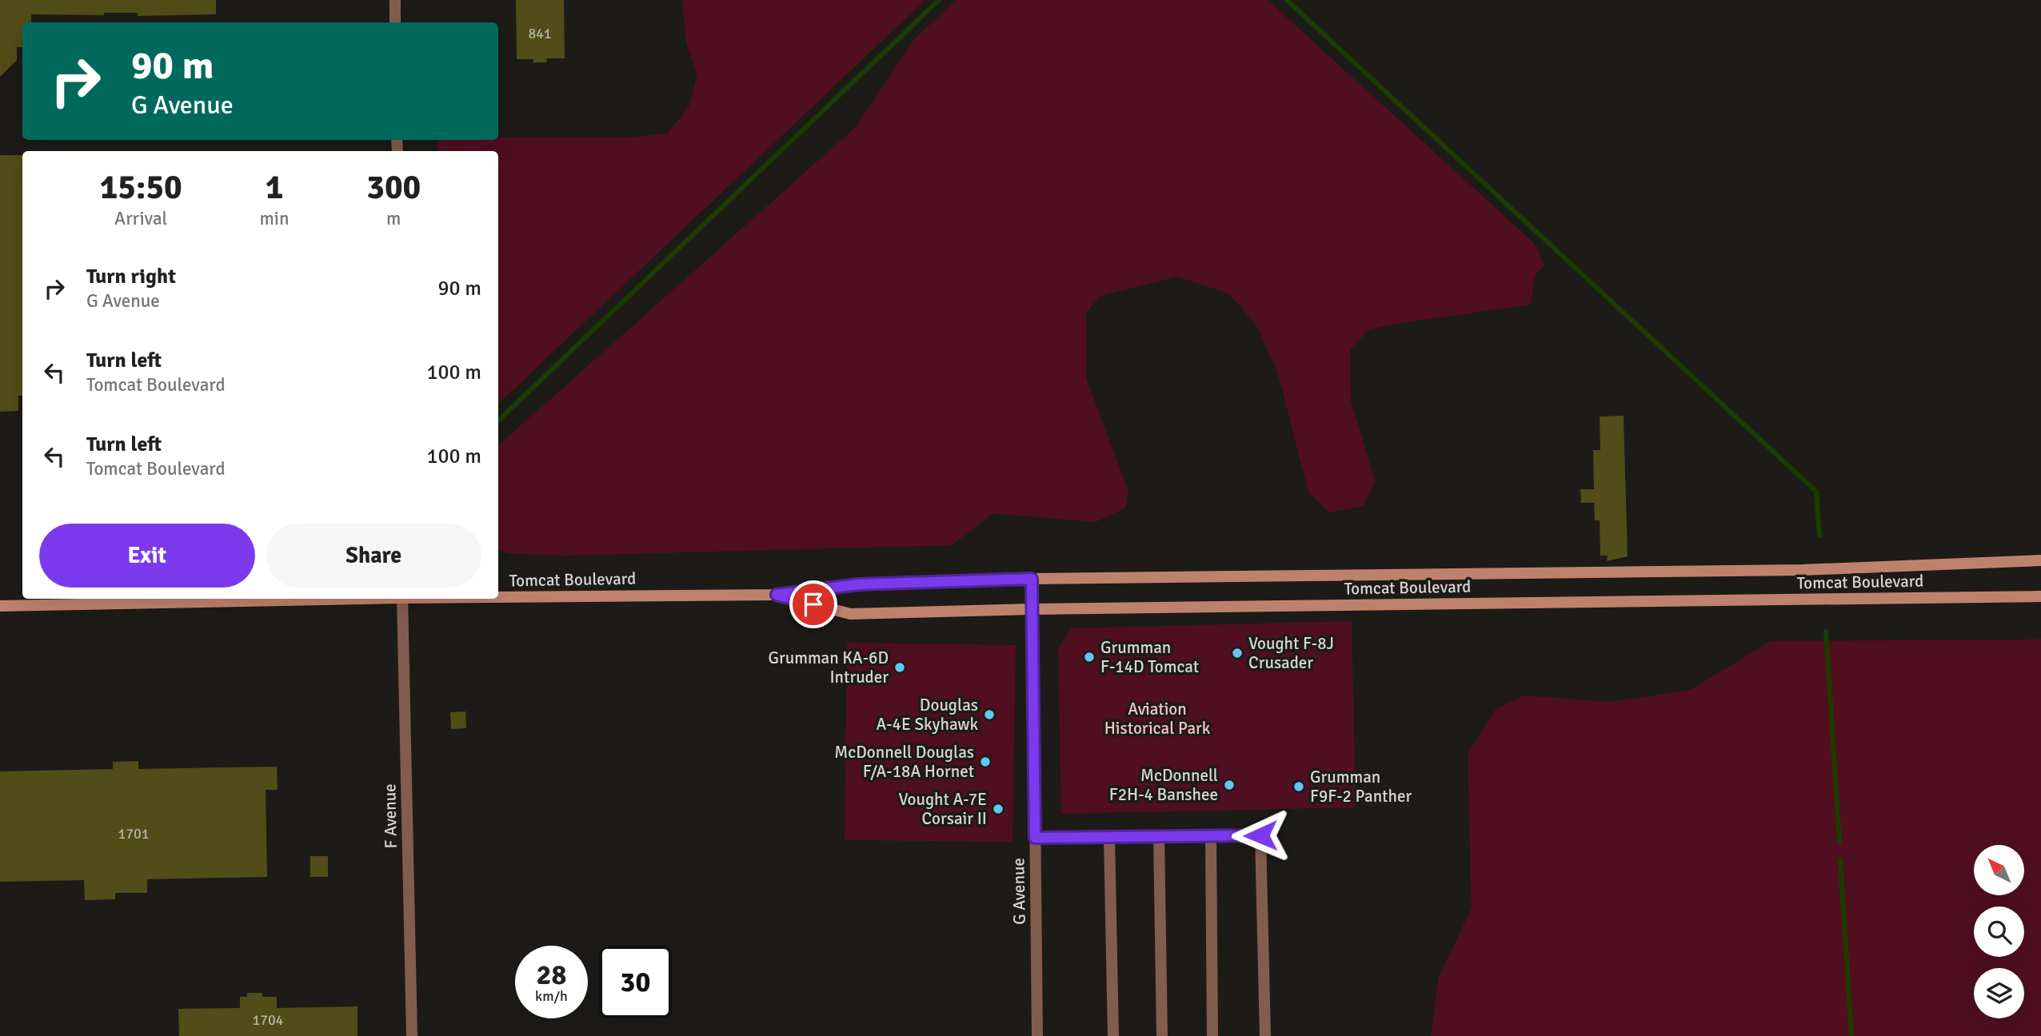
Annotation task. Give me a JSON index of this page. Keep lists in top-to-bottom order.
{
  "streets": {
    "main road": ["Tomcat Boulevard"],
    "street": ["F Avenue", "G Avenue"]
  },
  "crossings": [
    ["Tomcat Boulevard", "G Avenue"]
  ],
  "parks": ["Aviation Historical Park"],
  "places": [
    "Vought F-8J Crusader",
    "Grumman F-14D Tomcat",
    "Grumman KA-6D Intruder",
    "Douglas A-4E Skyhawk",
    "McDonnell Douglas F/A-18A Hornet",
    "McDonnell F2H-4 Banshee",
    "Grumman F9F-2 Panther",
    "Vought A-7E Corsair II"
  ],
  "house_numbers": ["841", "1701", "1704"],
  "north": "top left",
  "page": {
    "turn": ["90 m", "G Avenue"],
    "eta": [
      "15:50",
      "Arrival",
      "1",
      "min",
      "300",
      "m"
    ],
    "list": [
      {
        "name": "Turn right",
        "note": "G Avenue",
        "value": "90 m"
      },
      {
        "name": "Turn left",
        "note": "Tomcat Boulevard",
        "value": "100 m"
      },
      {
        "name": "Turn left",
        "note": "Tomcat Boulevard",
        "value": "100 m"
      }
    ],
    "buttons": ["Exit", "Share"],
    "speed": "28 km/h",
    "limit": "30"
  }
}
